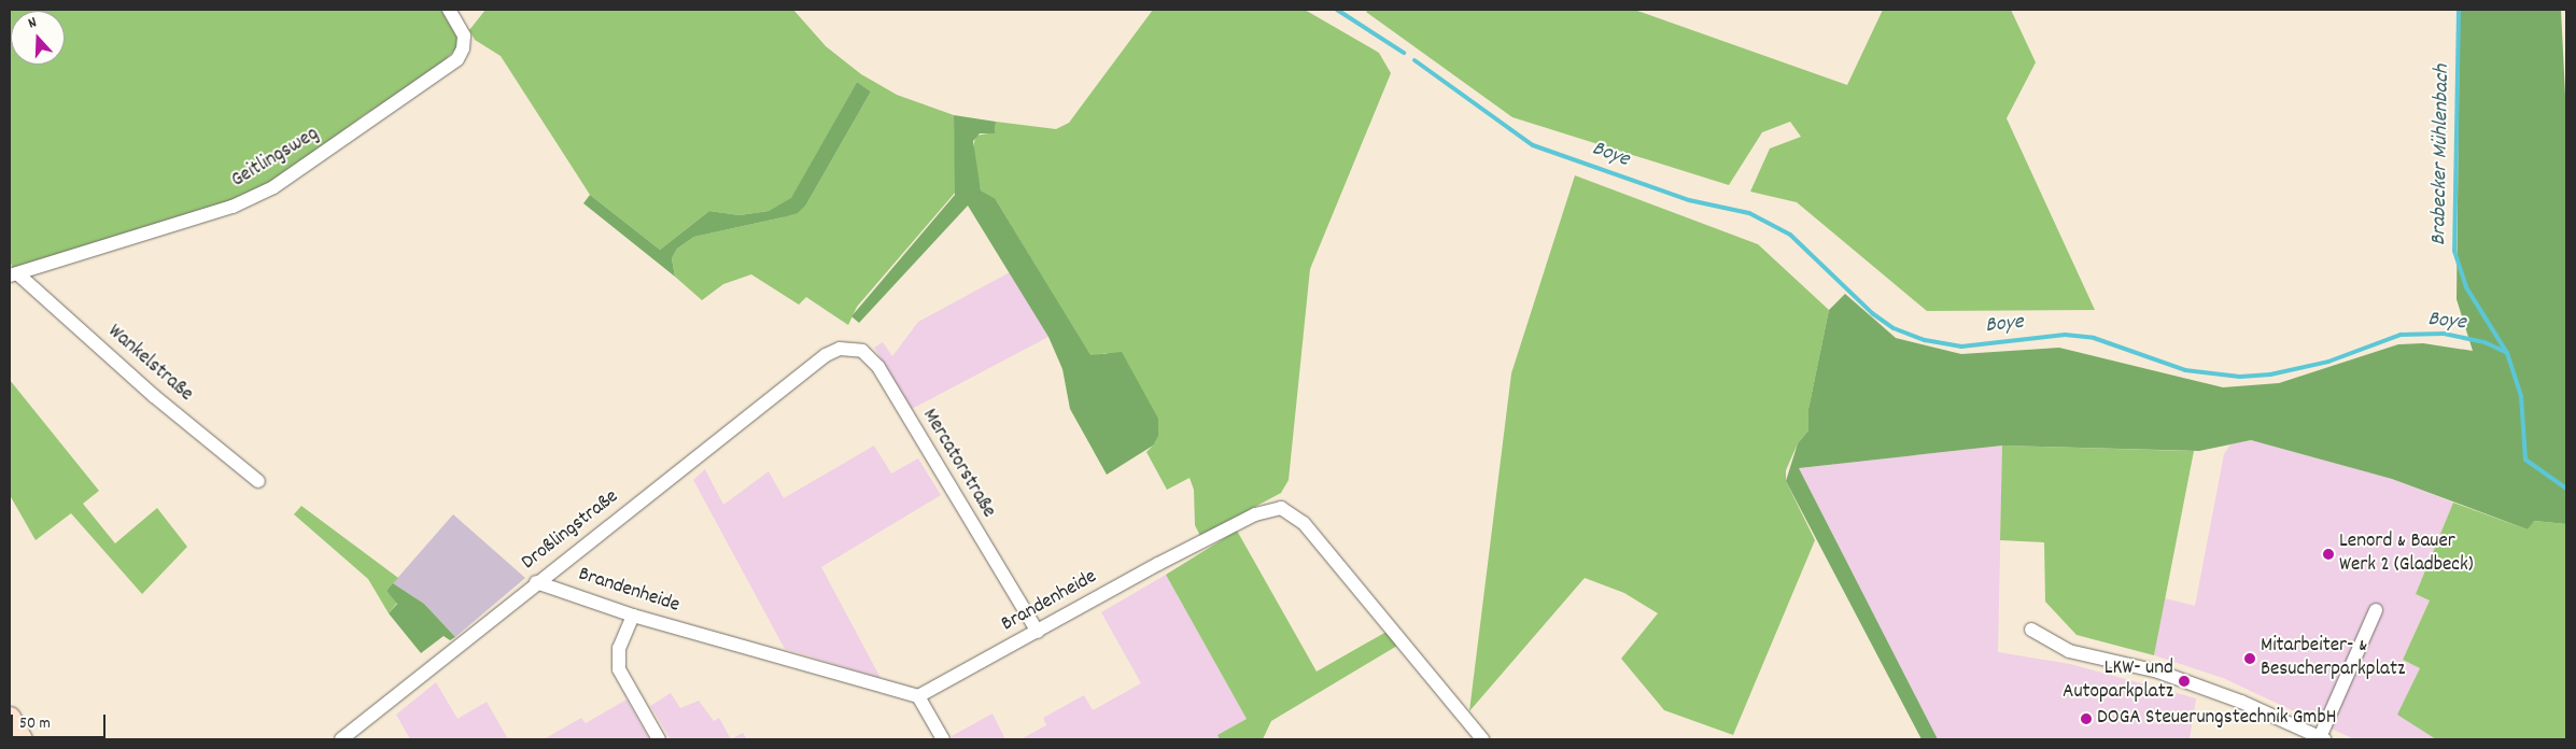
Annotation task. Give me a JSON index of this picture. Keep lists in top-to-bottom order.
{
  "streets": {
    "street": [
      "Geitlingsweg",
      "Wankelstraße",
      "Mercatorstraße",
      "Droßlingstraße",
      "Brandenheide"
    ]
  },
  "crossings": [
    ["Geitlingsweg", "Wankelstraße"],
    ["Mercatorstraße", "Droßlingstraße"],
    ["Mercatorstraße", "Brandenheide"],
    ["Droßlingstraße", "Brandenheide"]
  ],
  "water": ["Boye", "Brabecker Mühlenbach"],
  "places": [
    "Lenord & Bauer Werk 2 (Gladbeck)",
    "Mitarbeiter- & Besucherparkplatz",
    "LKW- und Autoparkplatz",
    "DOGA Steuerungstechnik GmbH"
  ],
  "scale_bar": "50 m",
  "north": "top"
}
